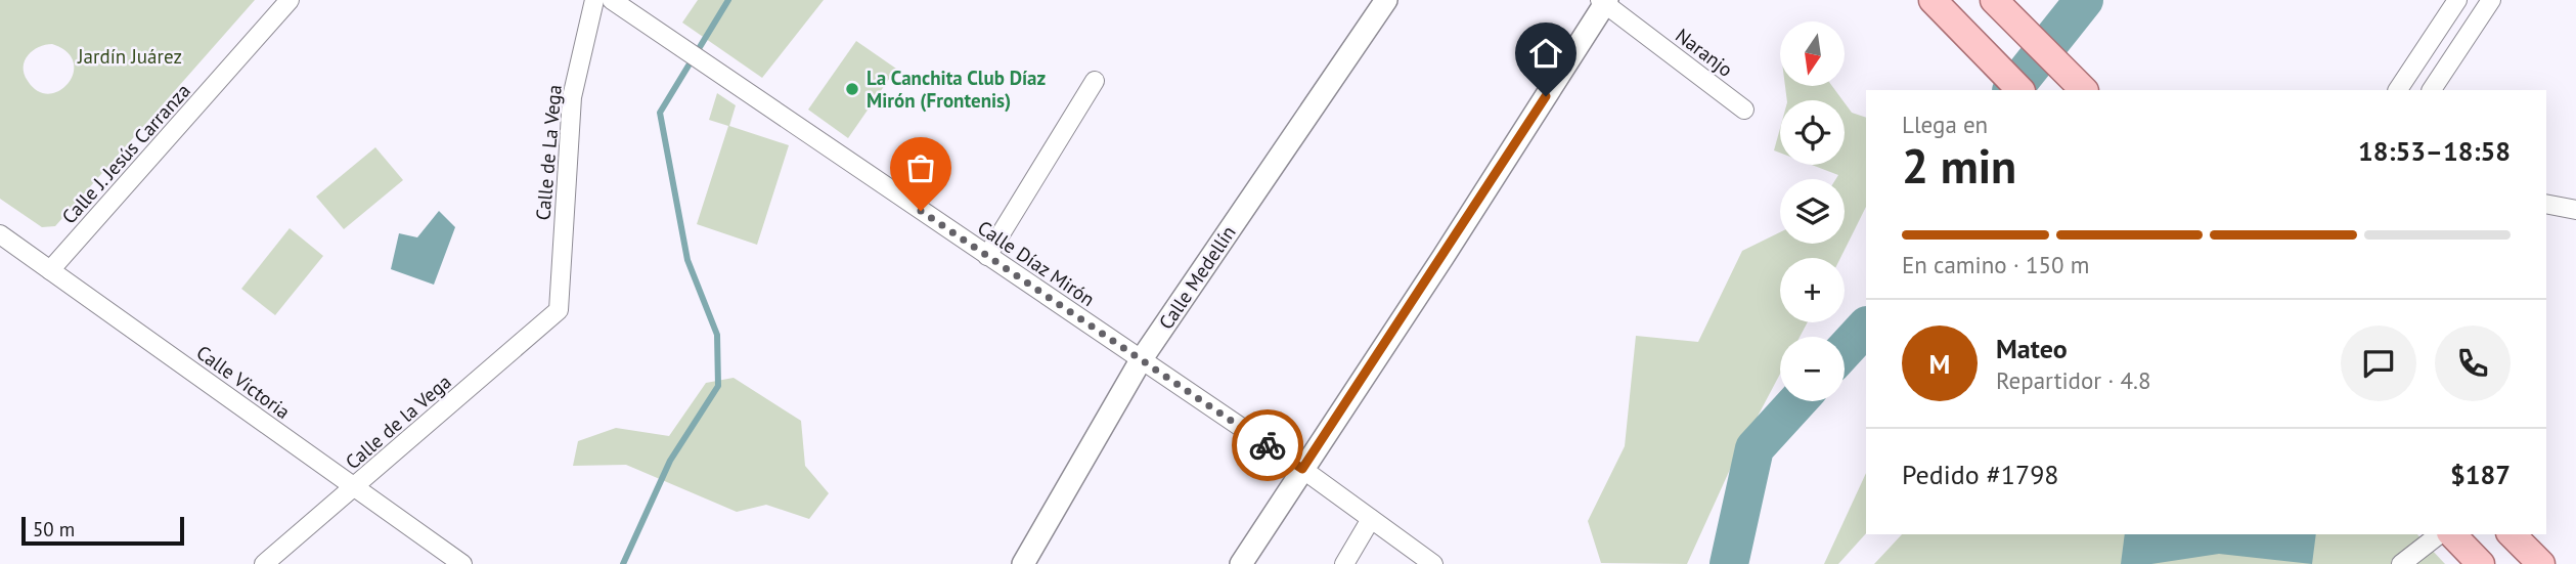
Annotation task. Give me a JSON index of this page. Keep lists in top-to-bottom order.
{
  "streets": {
    "street": [
      "Naranjo",
      "Calle de La Vega",
      "Calle J. Jesús Carranza",
      "Calle Díaz Mirón",
      "Calle Medellín",
      "Calle Victoria",
      "Calle de la Vega"
    ]
  },
  "crossings": [
    ["Calle de La Vega", "Calle de la Vega"],
    ["Calle J. Jesús Carranza", "Calle Victoria"],
    ["Calle Díaz Mirón", "Calle Medellín"],
    ["Calle Victoria", "Calle de la Vega"]
  ],
  "parks": ["Jardín Juárez"],
  "places": ["La Canchita Club Díaz Mirón (Frontenis)"],
  "scale_bar": "50 m",
  "north": "bottom",
  "page": {
    "map_buttons": ["+", "−"],
    "heading": ["2 min", "Llega en", "18:53–18:58"],
    "panel": [
      "Mateo",
      "Repartidor · 4.8",
      "Pedido #1798",
      "$187"
    ],
    "bar": "En camino · 150 m",
    "round": "M",
    "scale": "50 m"
  }
}
